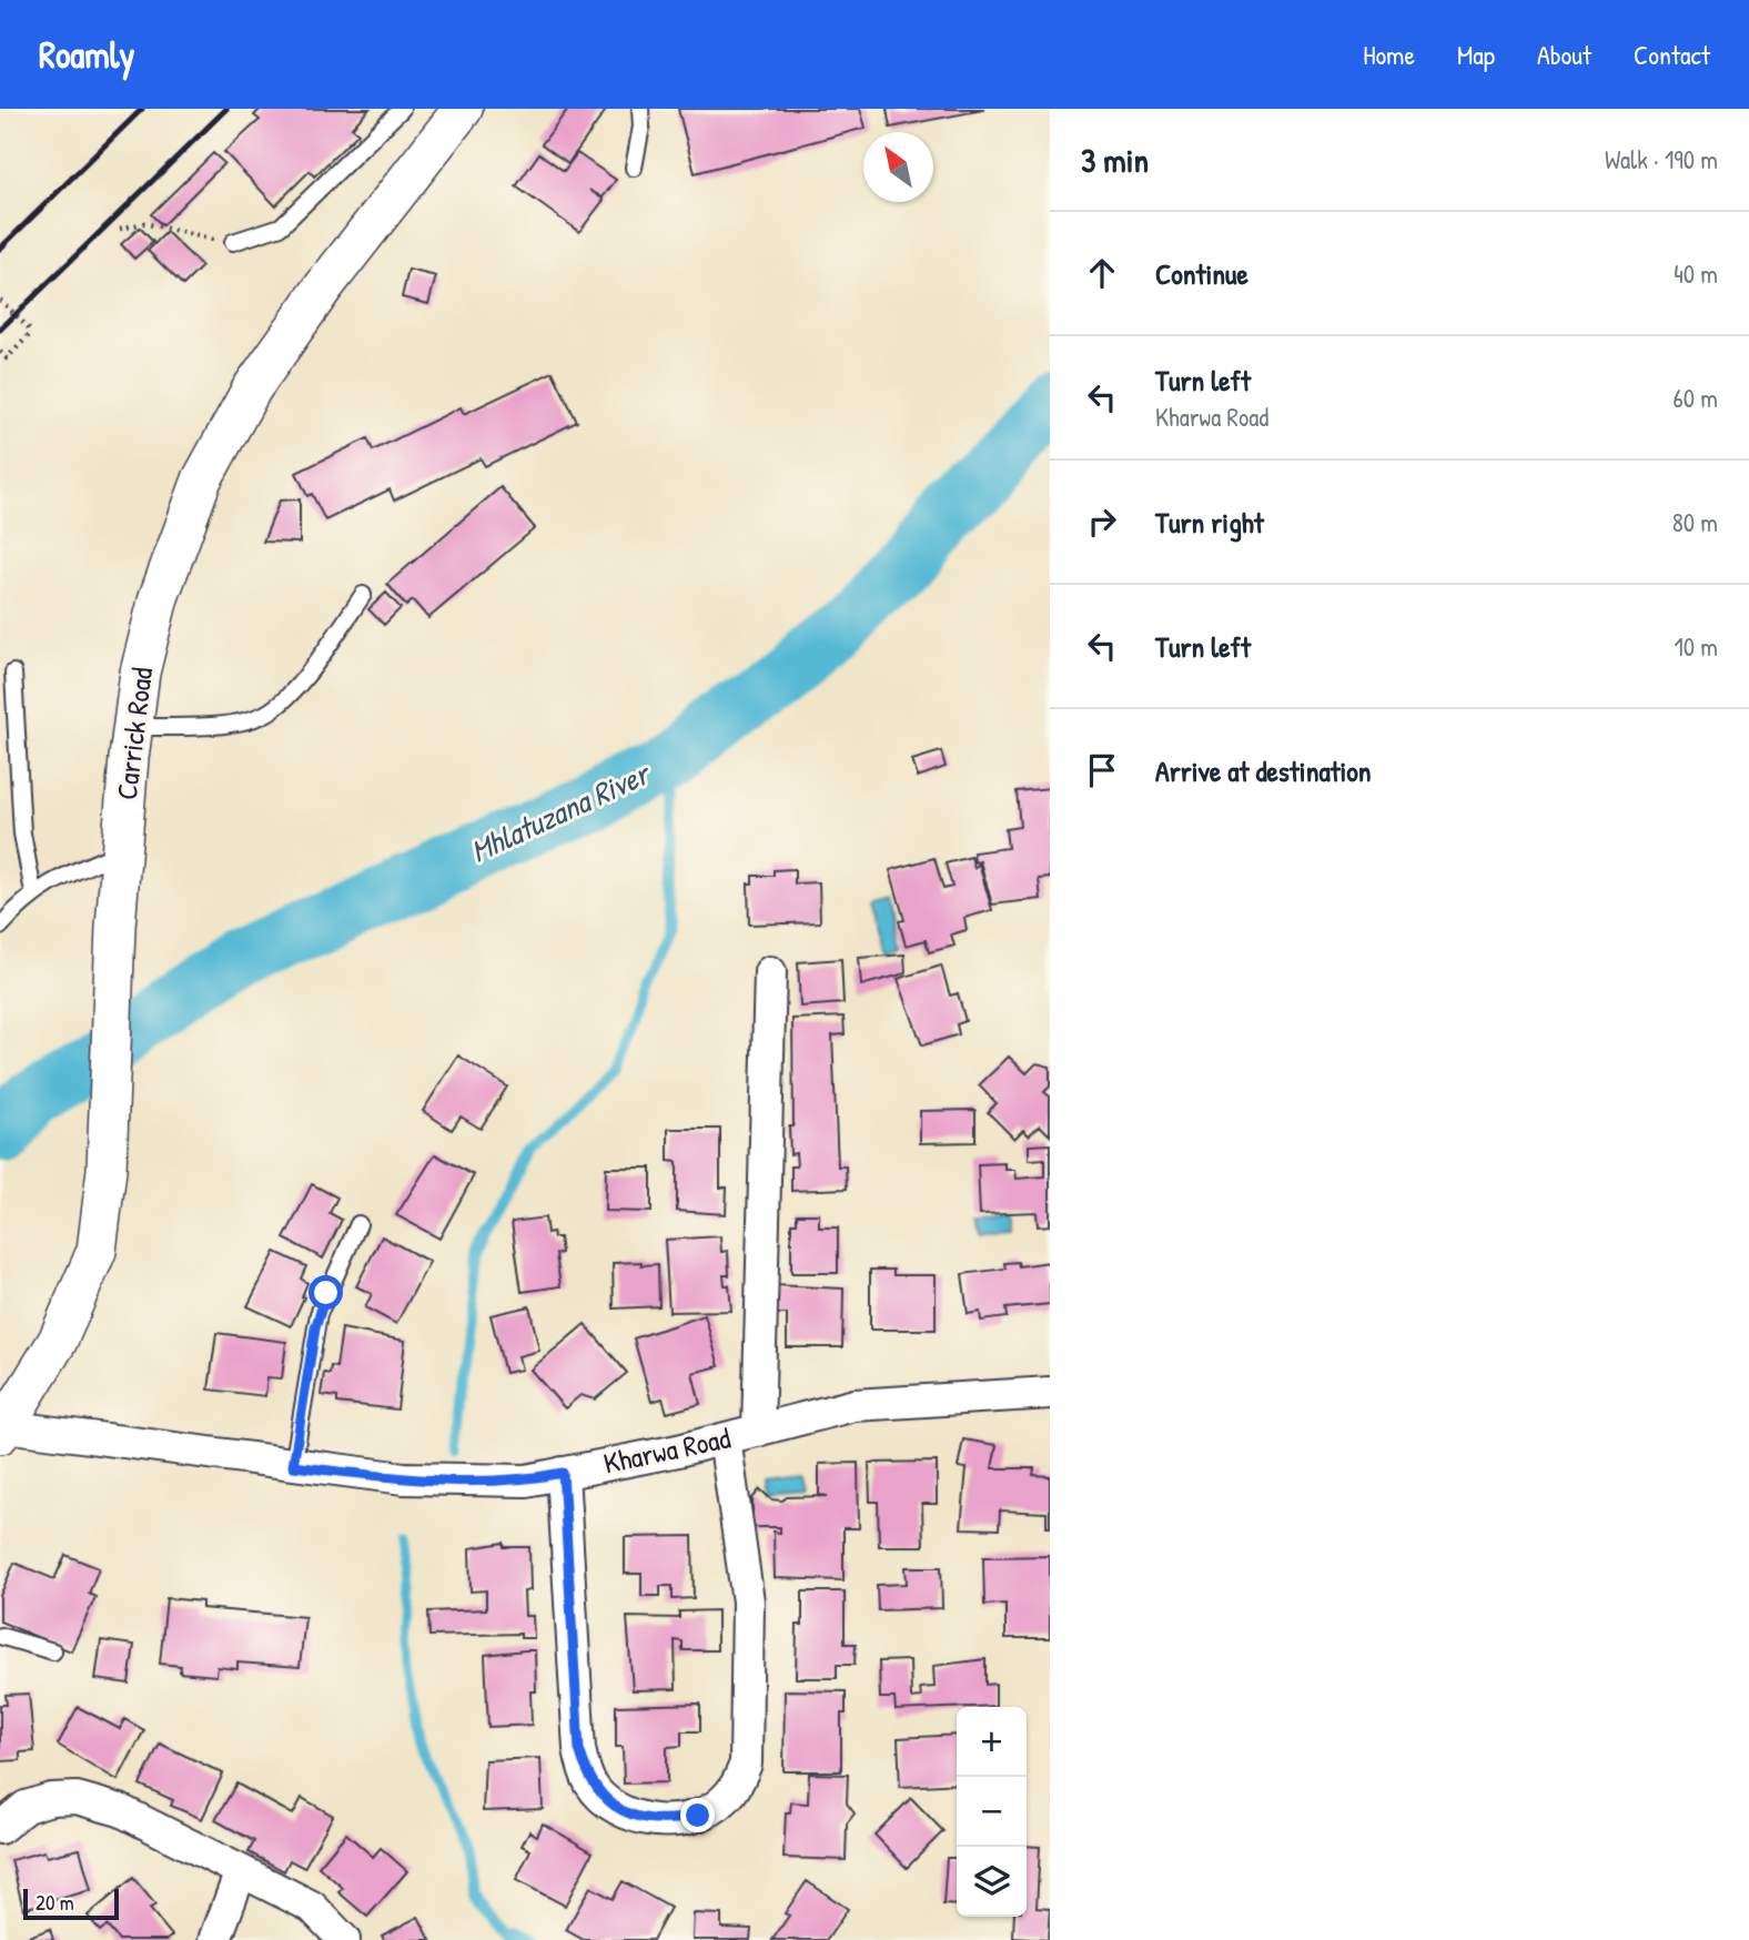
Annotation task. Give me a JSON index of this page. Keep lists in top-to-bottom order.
{
  "streets": {
    "street": ["Carrick Road", "Kharwa Road"]
  },
  "crossings": [
    ["Carrick Road", "Kharwa Road"]
  ],
  "water": ["Mhlatuzana River"],
  "scale_bar": "20 m",
  "north": "top left",
  "page": {
    "header": "Roamly",
    "nav": [
      "Home",
      "Map",
      "About",
      "Contact"
    ],
    "heading": ["3 min", "Walk · 190 m"],
    "list": [
      ["Continue", "40 m"],
      ["Turn left", "Kharwa Road", "60 m"],
      ["Turn right", "80 m"],
      ["Turn left", "10 m"],
      "Arrive at destination"
    ],
    "map_buttons": ["+", "−"],
    "scale": "20 m"
  }
}
